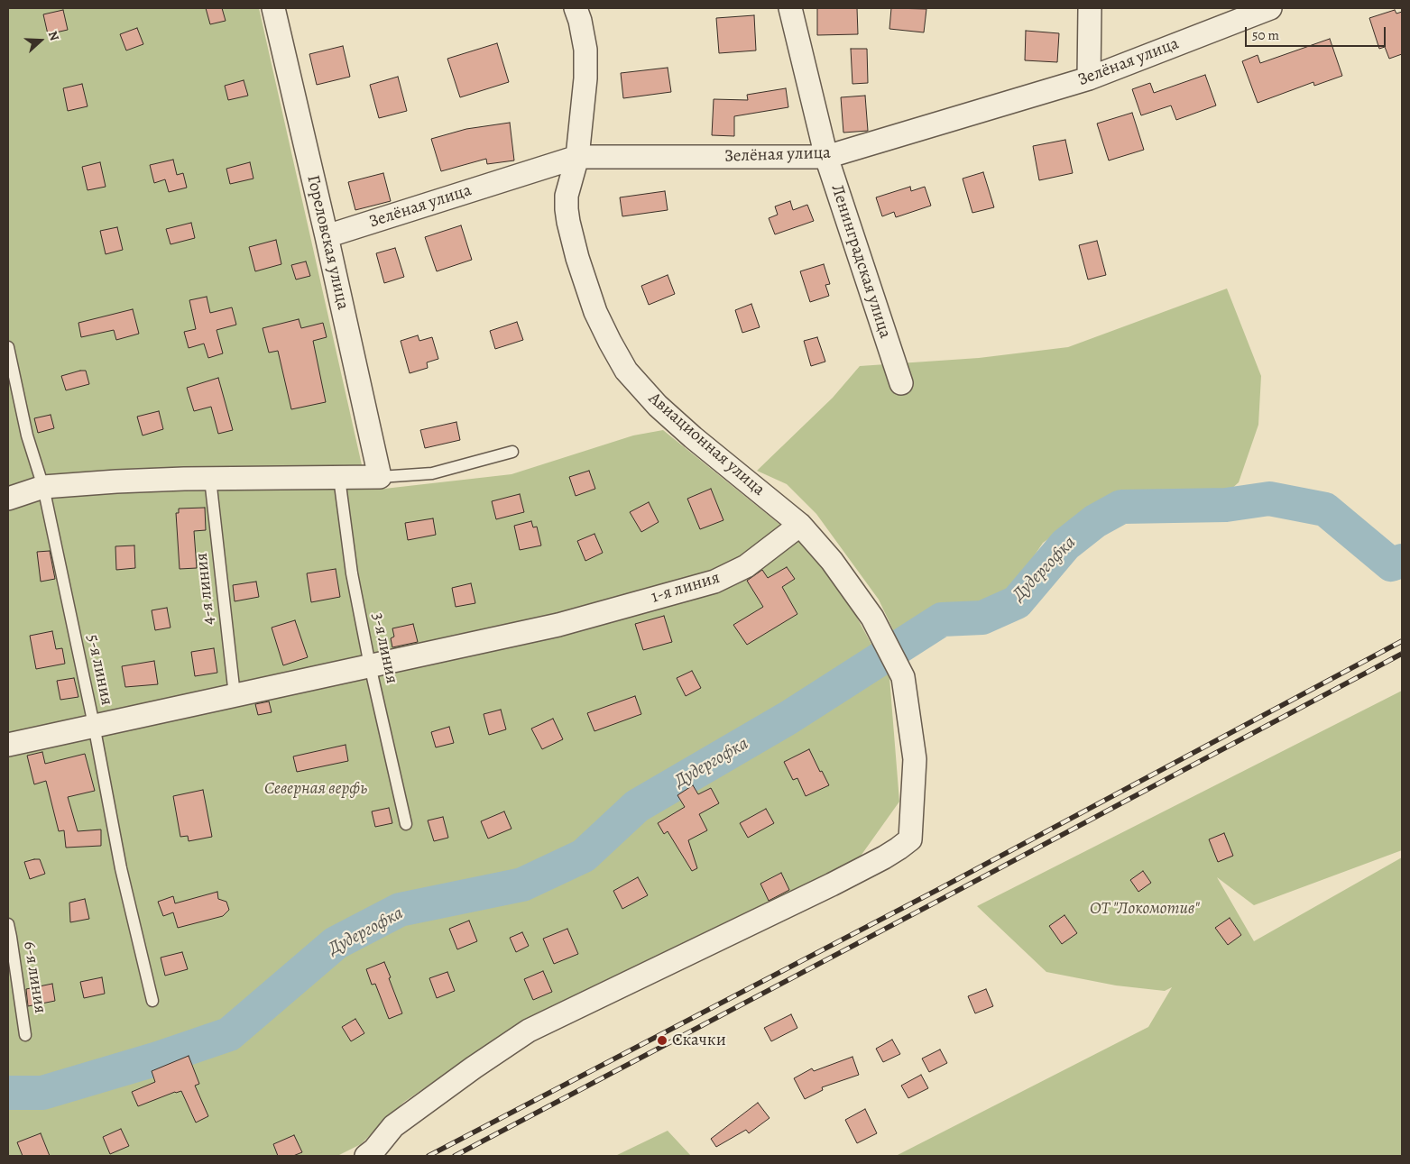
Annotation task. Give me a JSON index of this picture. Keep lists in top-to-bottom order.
{
  "streets": {
    "street": [
      "Зелёная улица",
      "Гореловская улица",
      "Ленинградская улица",
      "Авиационная улица",
      "1-я линия"
    ],
    "lane": [
      "4-я линия",
      "3-я линия",
      "5-я линия",
      "6-я линия"
    ]
  },
  "crossings": [
    ["Зелёная улица", "Гореловская улица"],
    ["Зелёная улица", "Ленинградская улица"],
    ["Зелёная улица", "Авиационная улица"],
    ["Авиационная улица", "1-я линия"],
    ["1-я линия", "4-я линия"],
    ["1-я линия", "3-я линия"],
    ["1-я линия", "5-я линия"]
  ],
  "water": ["Дудергофка"],
  "parks": ["Северная верфь", "ОТ \"Локомотив\""],
  "places": ["Скачки"],
  "scale_bar": "50 m",
  "north": "right"
}
